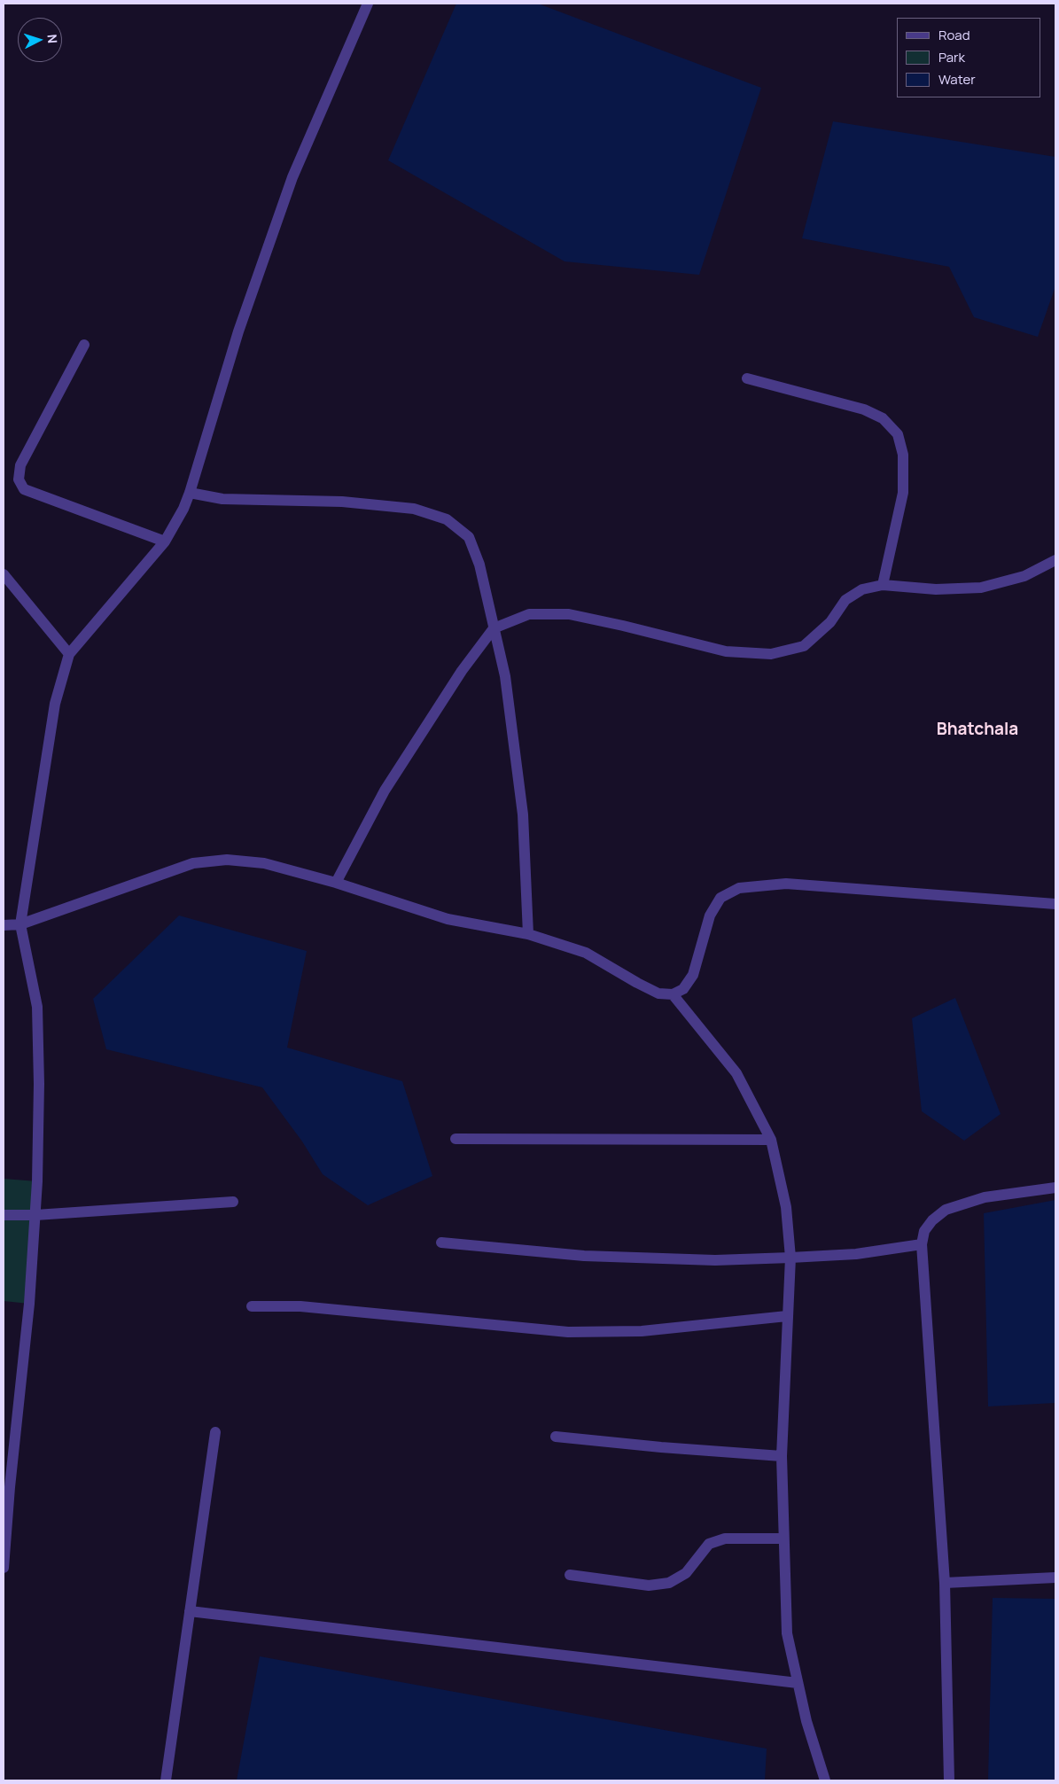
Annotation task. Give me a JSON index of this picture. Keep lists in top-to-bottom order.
{
  "districts": ["Bhatchala"],
  "legend": ["Road", "Park", "Water"],
  "north": "right"
}
